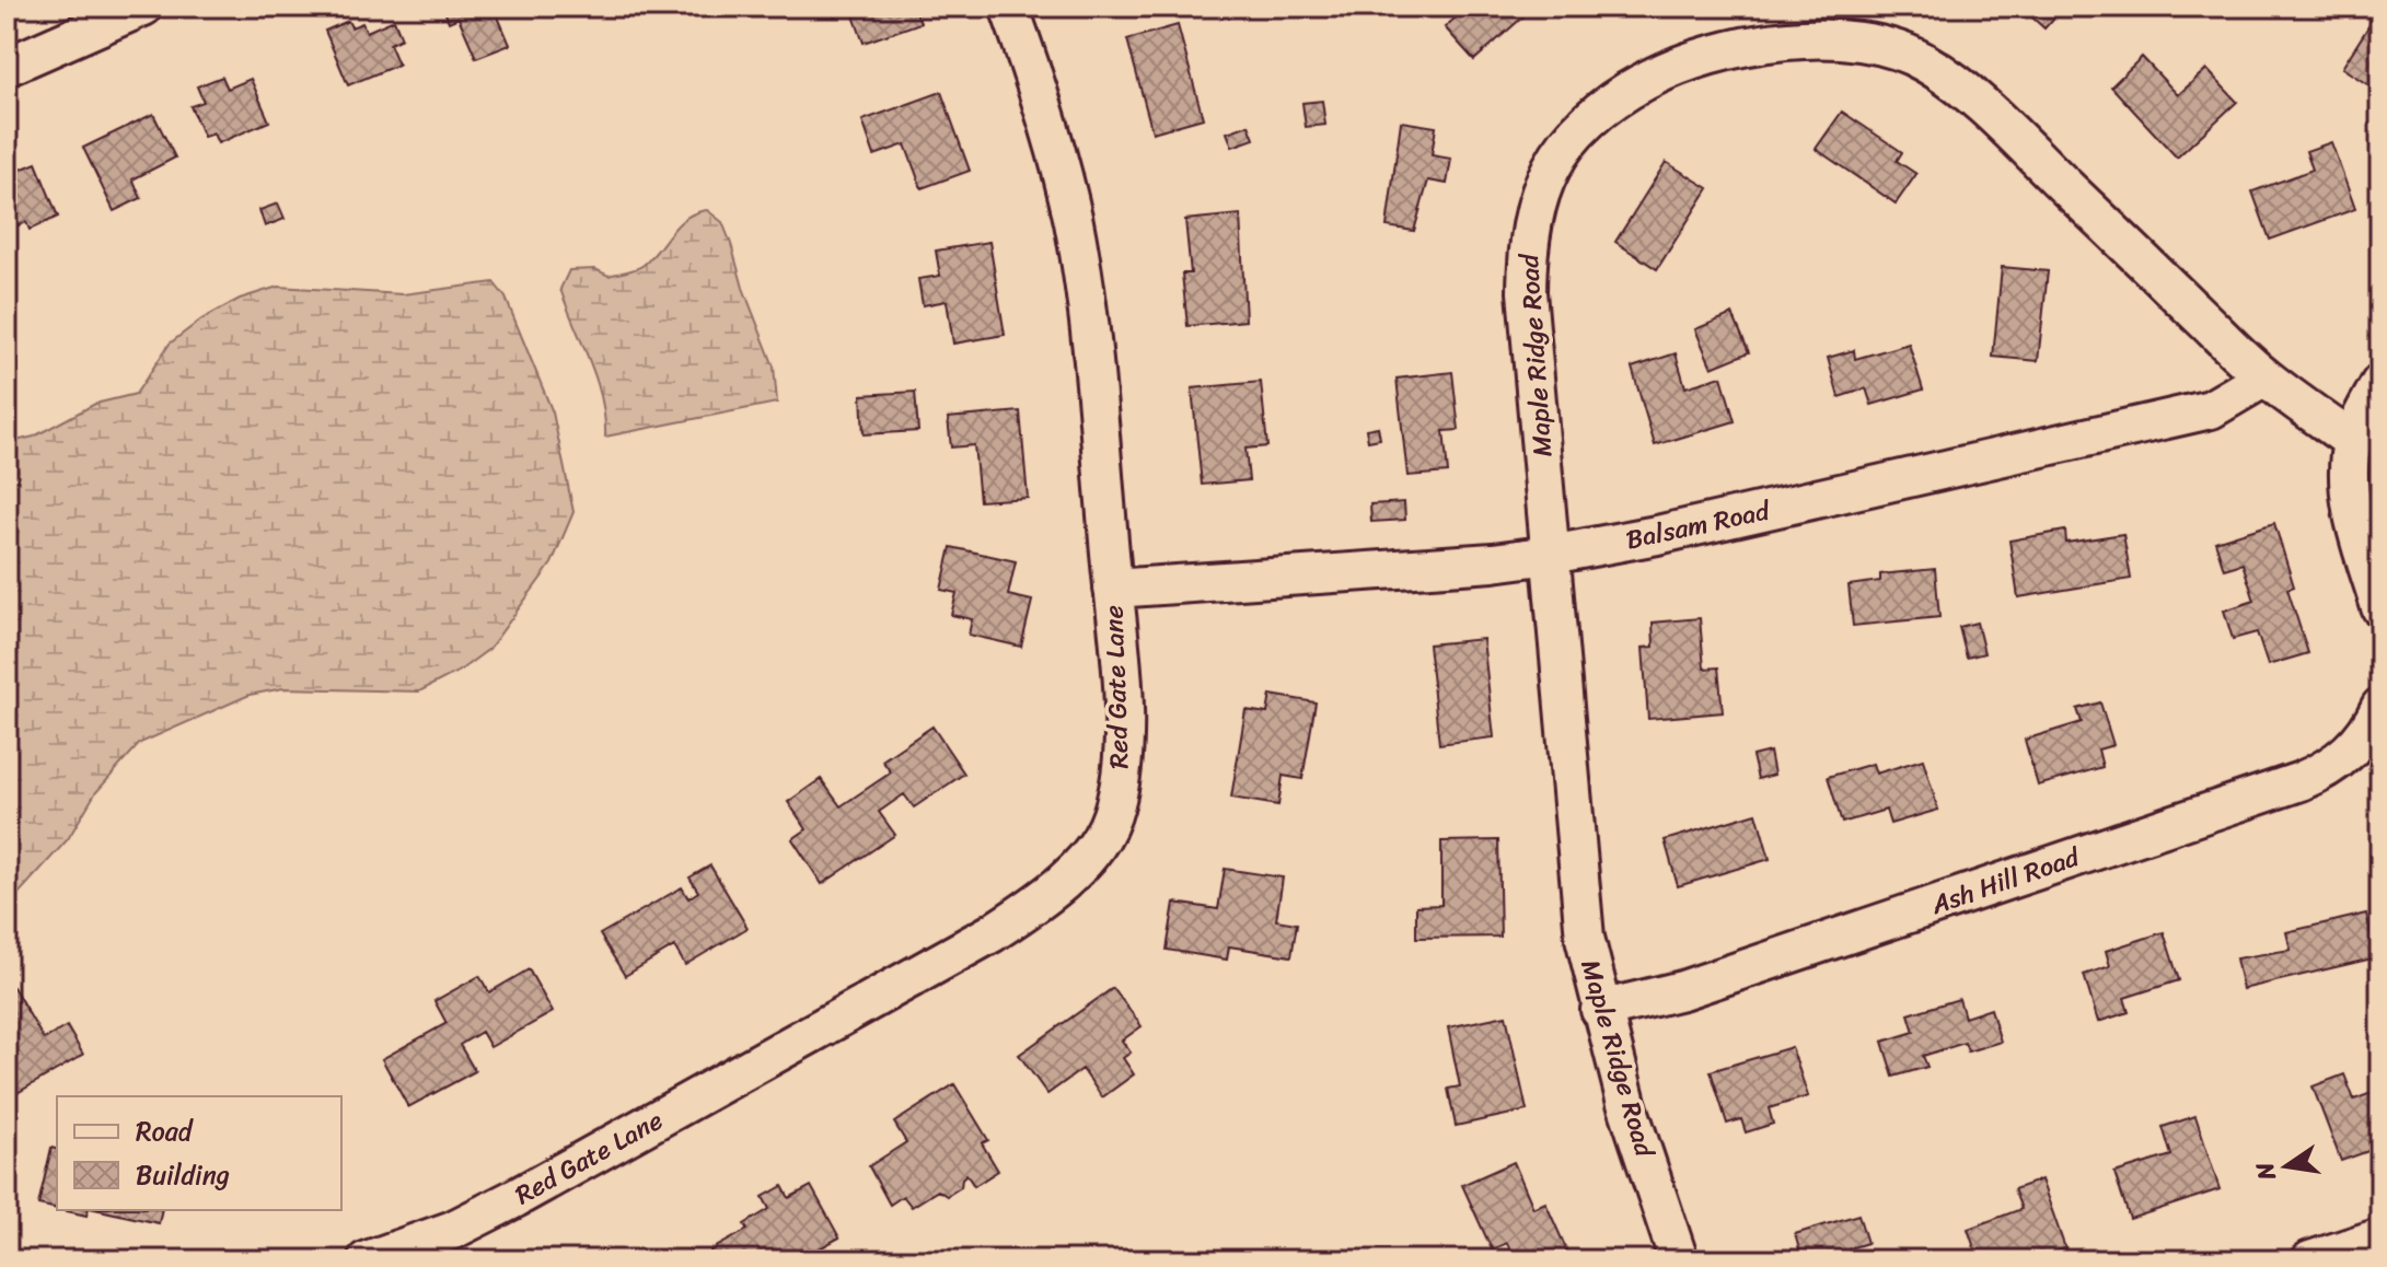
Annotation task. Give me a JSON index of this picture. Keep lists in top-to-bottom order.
{
  "streets": {
    "street": [
      "Maple Ridge Road",
      "Balsam Road",
      "Red Gate Lane",
      "Ash Hill Road"
    ]
  },
  "crossings": [
    ["Maple Ridge Road", "Balsam Road"],
    ["Maple Ridge Road", "Ash Hill Road"],
    ["Balsam Road", "Red Gate Lane"]
  ],
  "legend": ["Road", "Building"],
  "north": "left"
}
